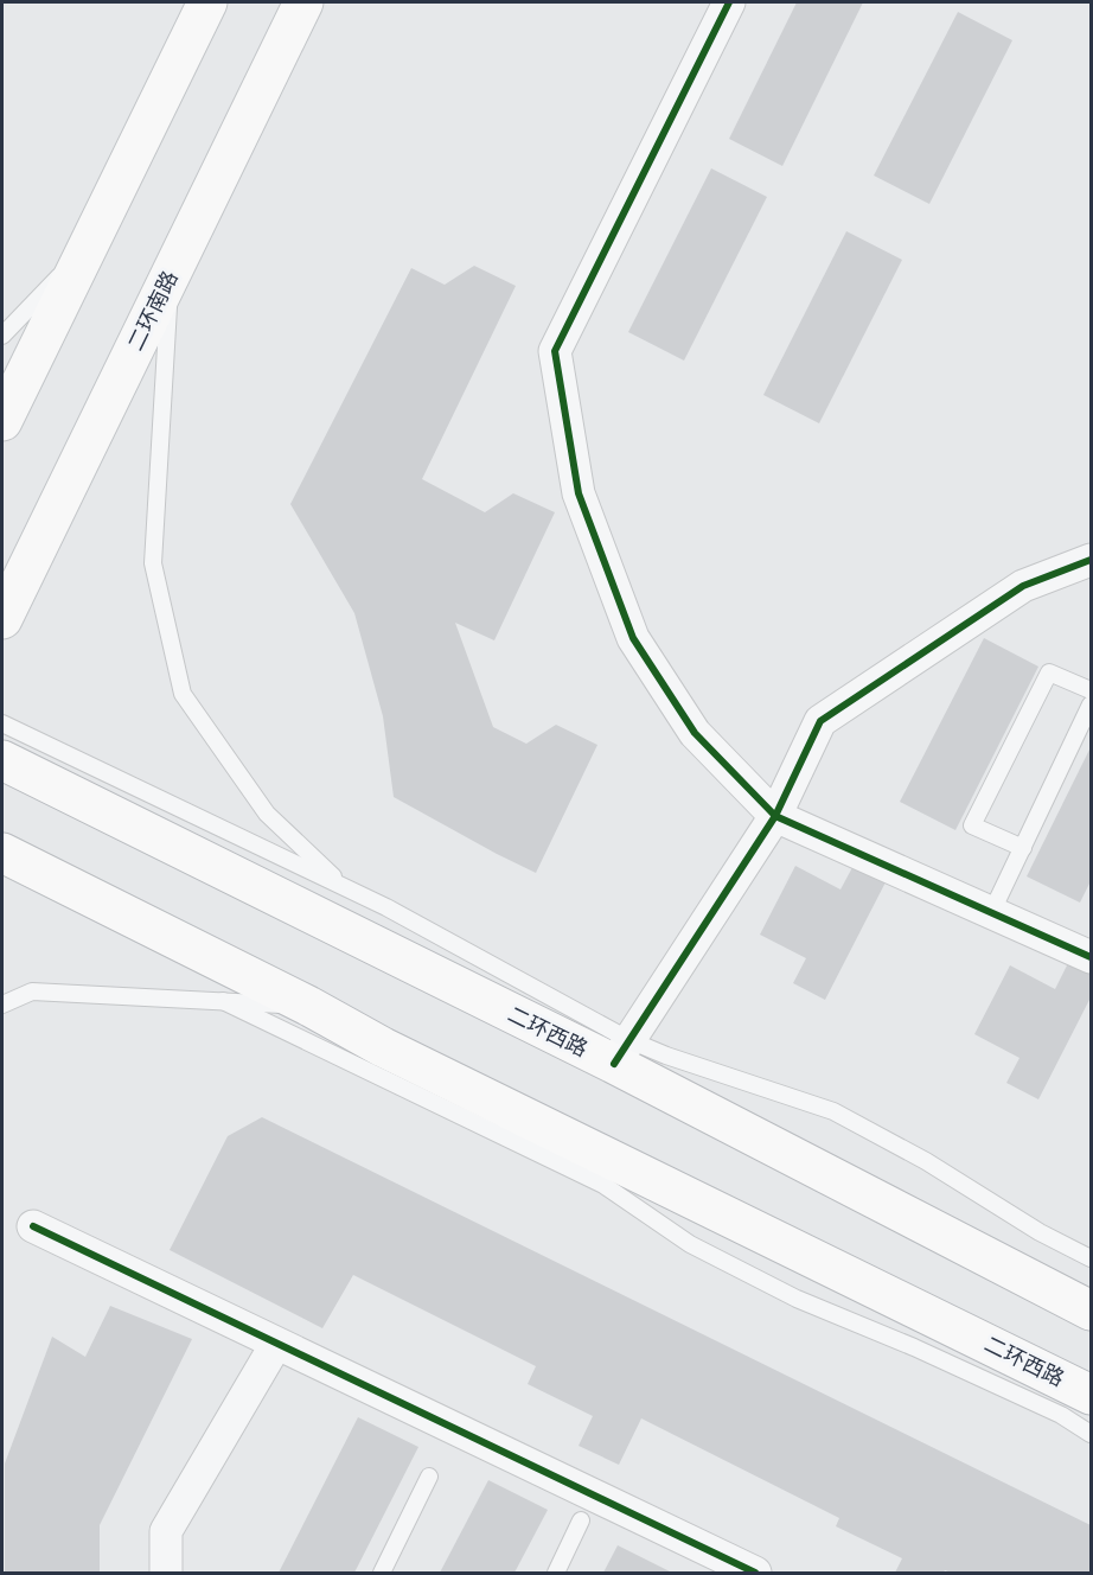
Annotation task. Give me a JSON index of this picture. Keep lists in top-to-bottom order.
{
  "streets": {
    "main road": ["二环南路", "二环西路"]
  }
}
